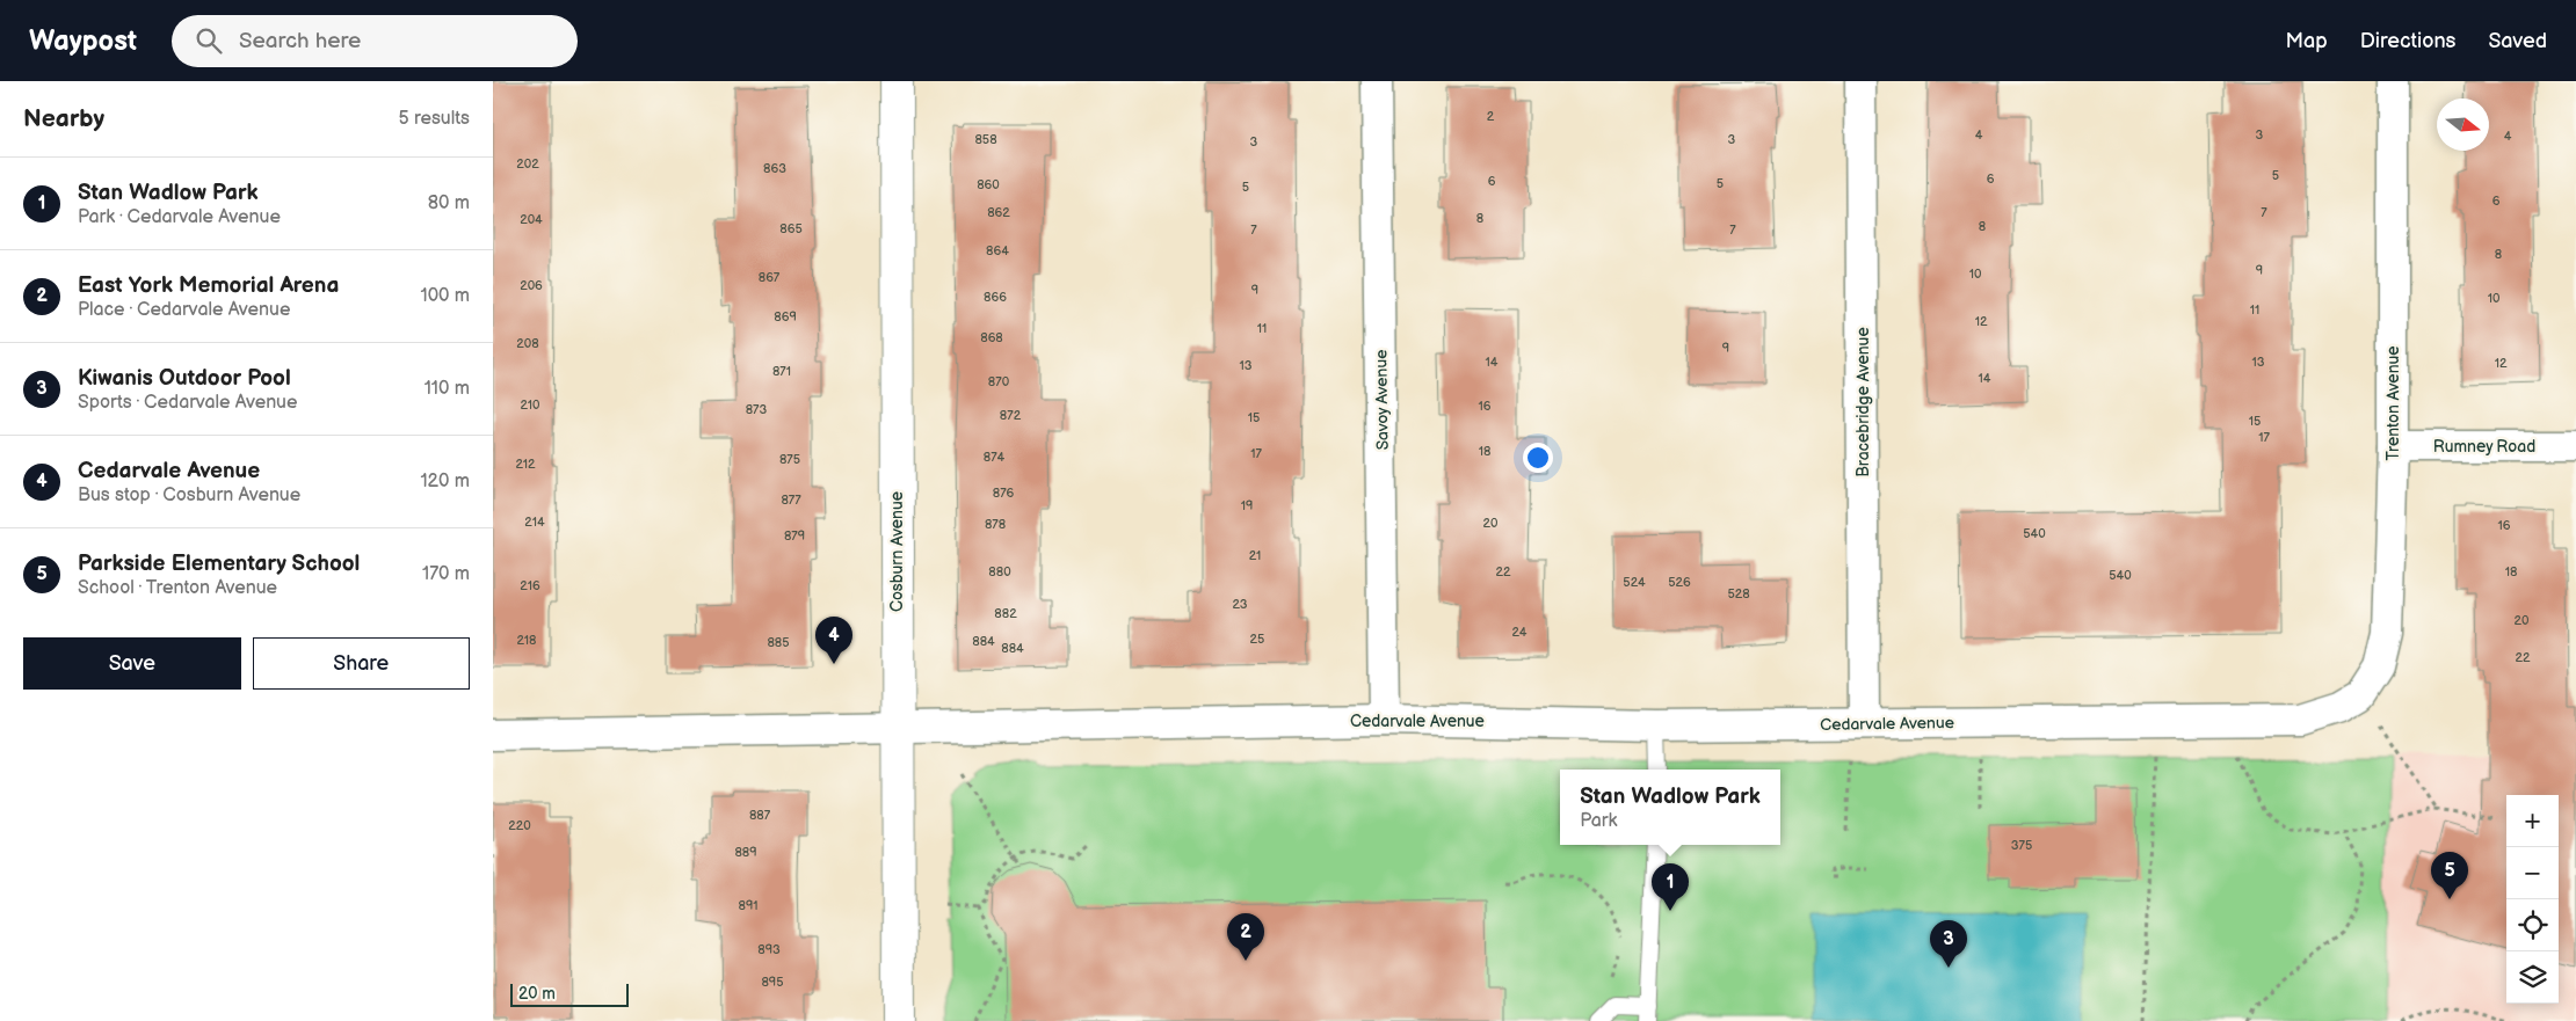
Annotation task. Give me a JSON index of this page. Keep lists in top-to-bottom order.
{
  "streets": {
    "street": [
      "Savoy Avenue",
      "Bracebridge Avenue",
      "Trenton Avenue",
      "Rumney Road",
      "Cosburn Avenue",
      "Cedarvale Avenue"
    ]
  },
  "crossings": [
    ["Savoy Avenue", "Cedarvale Avenue"],
    ["Bracebridge Avenue", "Cedarvale Avenue"],
    ["Trenton Avenue", "Rumney Road"],
    ["Trenton Avenue", "Cedarvale Avenue"],
    ["Cosburn Avenue", "Cedarvale Avenue"]
  ],
  "house_numbers": [
    "2",
    "4",
    "3",
    "4",
    "858",
    "3",
    "3",
    "202",
    "863",
    "5",
    "6",
    "6",
    "5",
    "860",
    "5",
    "6",
    "862",
    "7",
    "8",
    "204",
    "8",
    "865",
    "7",
    "7",
    "864",
    "8",
    "9",
    "10",
    "867",
    "206",
    "9",
    "866",
    "10",
    "11",
    "869",
    "12",
    "11",
    "868",
    "208",
    "9",
    "14",
    "13",
    "12",
    "13",
    "871",
    "14",
    "870",
    "210",
    "16",
    "873",
    "872",
    "15",
    "15",
    "17",
    "18",
    "17",
    "874",
    "875",
    "212",
    "876",
    "877",
    "19",
    "214",
    "20",
    "878",
    "16",
    "540",
    "879",
    "21",
    "880",
    "22",
    "18",
    "540",
    "524",
    "526",
    "216",
    "528",
    "23",
    "882",
    "20",
    "24",
    "25",
    "218",
    "884",
    "885",
    "884",
    "22",
    "887",
    "220",
    "375",
    "889",
    "891",
    "893",
    "895"
  ],
  "scale_bar": "20 m",
  "north": "right",
  "page": {
    "header": "Waypost",
    "search": "Search here",
    "nav": ["Map", "Directions", "Saved"],
    "heading": ["Nearby", "5 results"],
    "list": [
      {
        "mark": "1",
        "name": "Stan Wadlow Park",
        "note": "Park · Cedarvale Avenue",
        "value": "80 m"
      },
      {
        "mark": "2",
        "name": "East York Memorial Arena",
        "note": "Place · Cedarvale Avenue",
        "value": "100 m"
      },
      {
        "mark": "3",
        "name": "Kiwanis Outdoor Pool",
        "note": "Sports · Cedarvale Avenue",
        "value": "110 m"
      },
      {
        "mark": "4",
        "name": "Cedarvale Avenue",
        "note": "Bus stop · Cosburn Avenue",
        "value": "120 m"
      },
      {
        "mark": "5",
        "name": "Parkside Elementary School",
        "note": "School · Trenton Avenue",
        "value": "170 m"
      }
    ],
    "pins": [
      "4",
      "5",
      "1",
      "2",
      "3"
    ],
    "buttons": ["Save", "Share"],
    "popup": ["Stan Wadlow Park", "Park"],
    "map_buttons": ["+", "−"],
    "scale": "20 m"
  }
}
